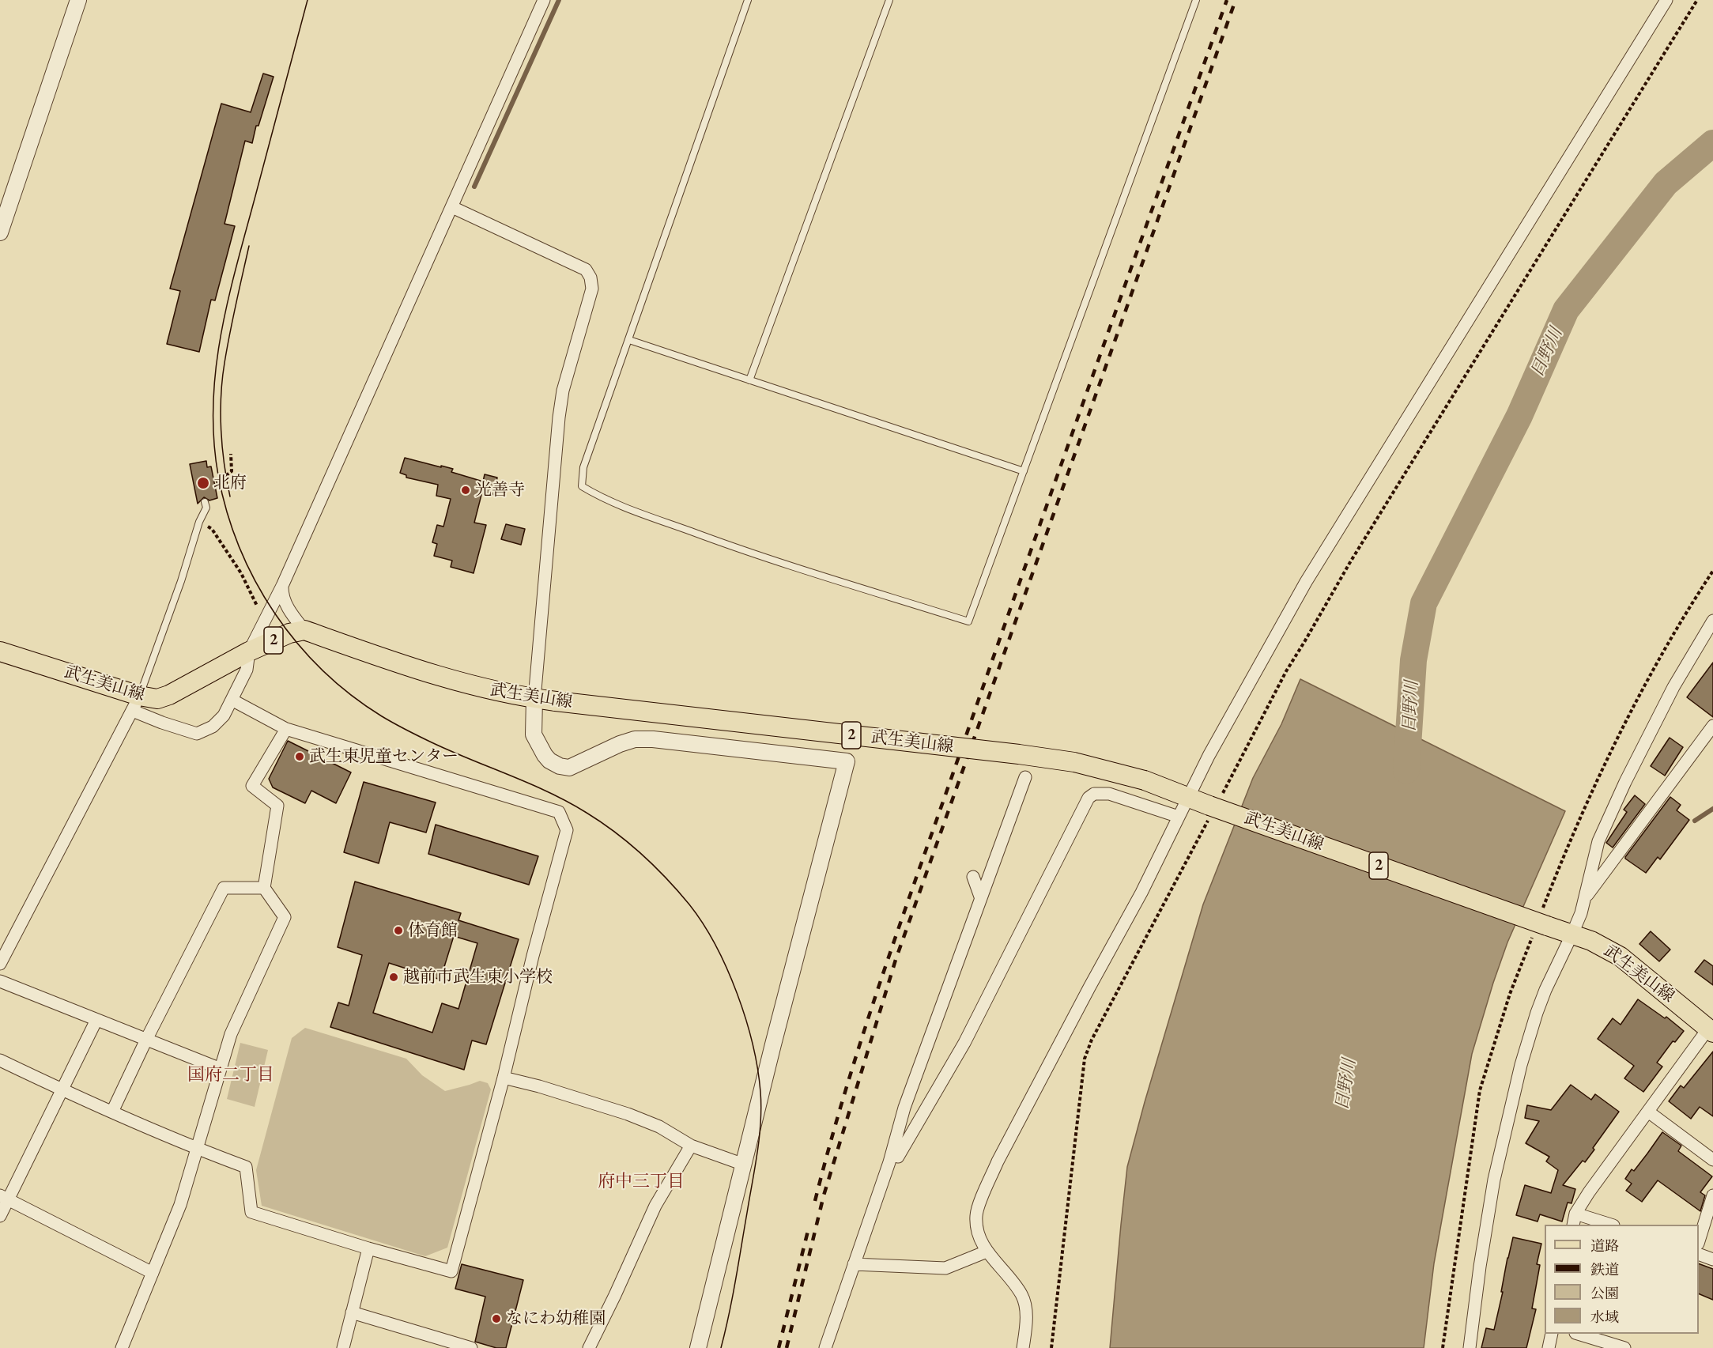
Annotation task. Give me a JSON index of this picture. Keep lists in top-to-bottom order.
{
  "streets": {
    "main road": ["2", "武生美山線"]
  },
  "districts": ["国府二丁目", "府中三丁目"],
  "water": ["日野川"],
  "places": [
    "北府",
    "光善寺",
    "武生東児童センター",
    "体育館",
    "越前市武生東小学校",
    "なにわ幼稚園"
  ],
  "legend": [
    "道路",
    "鉄道",
    "公園",
    "水域"
  ]
}
